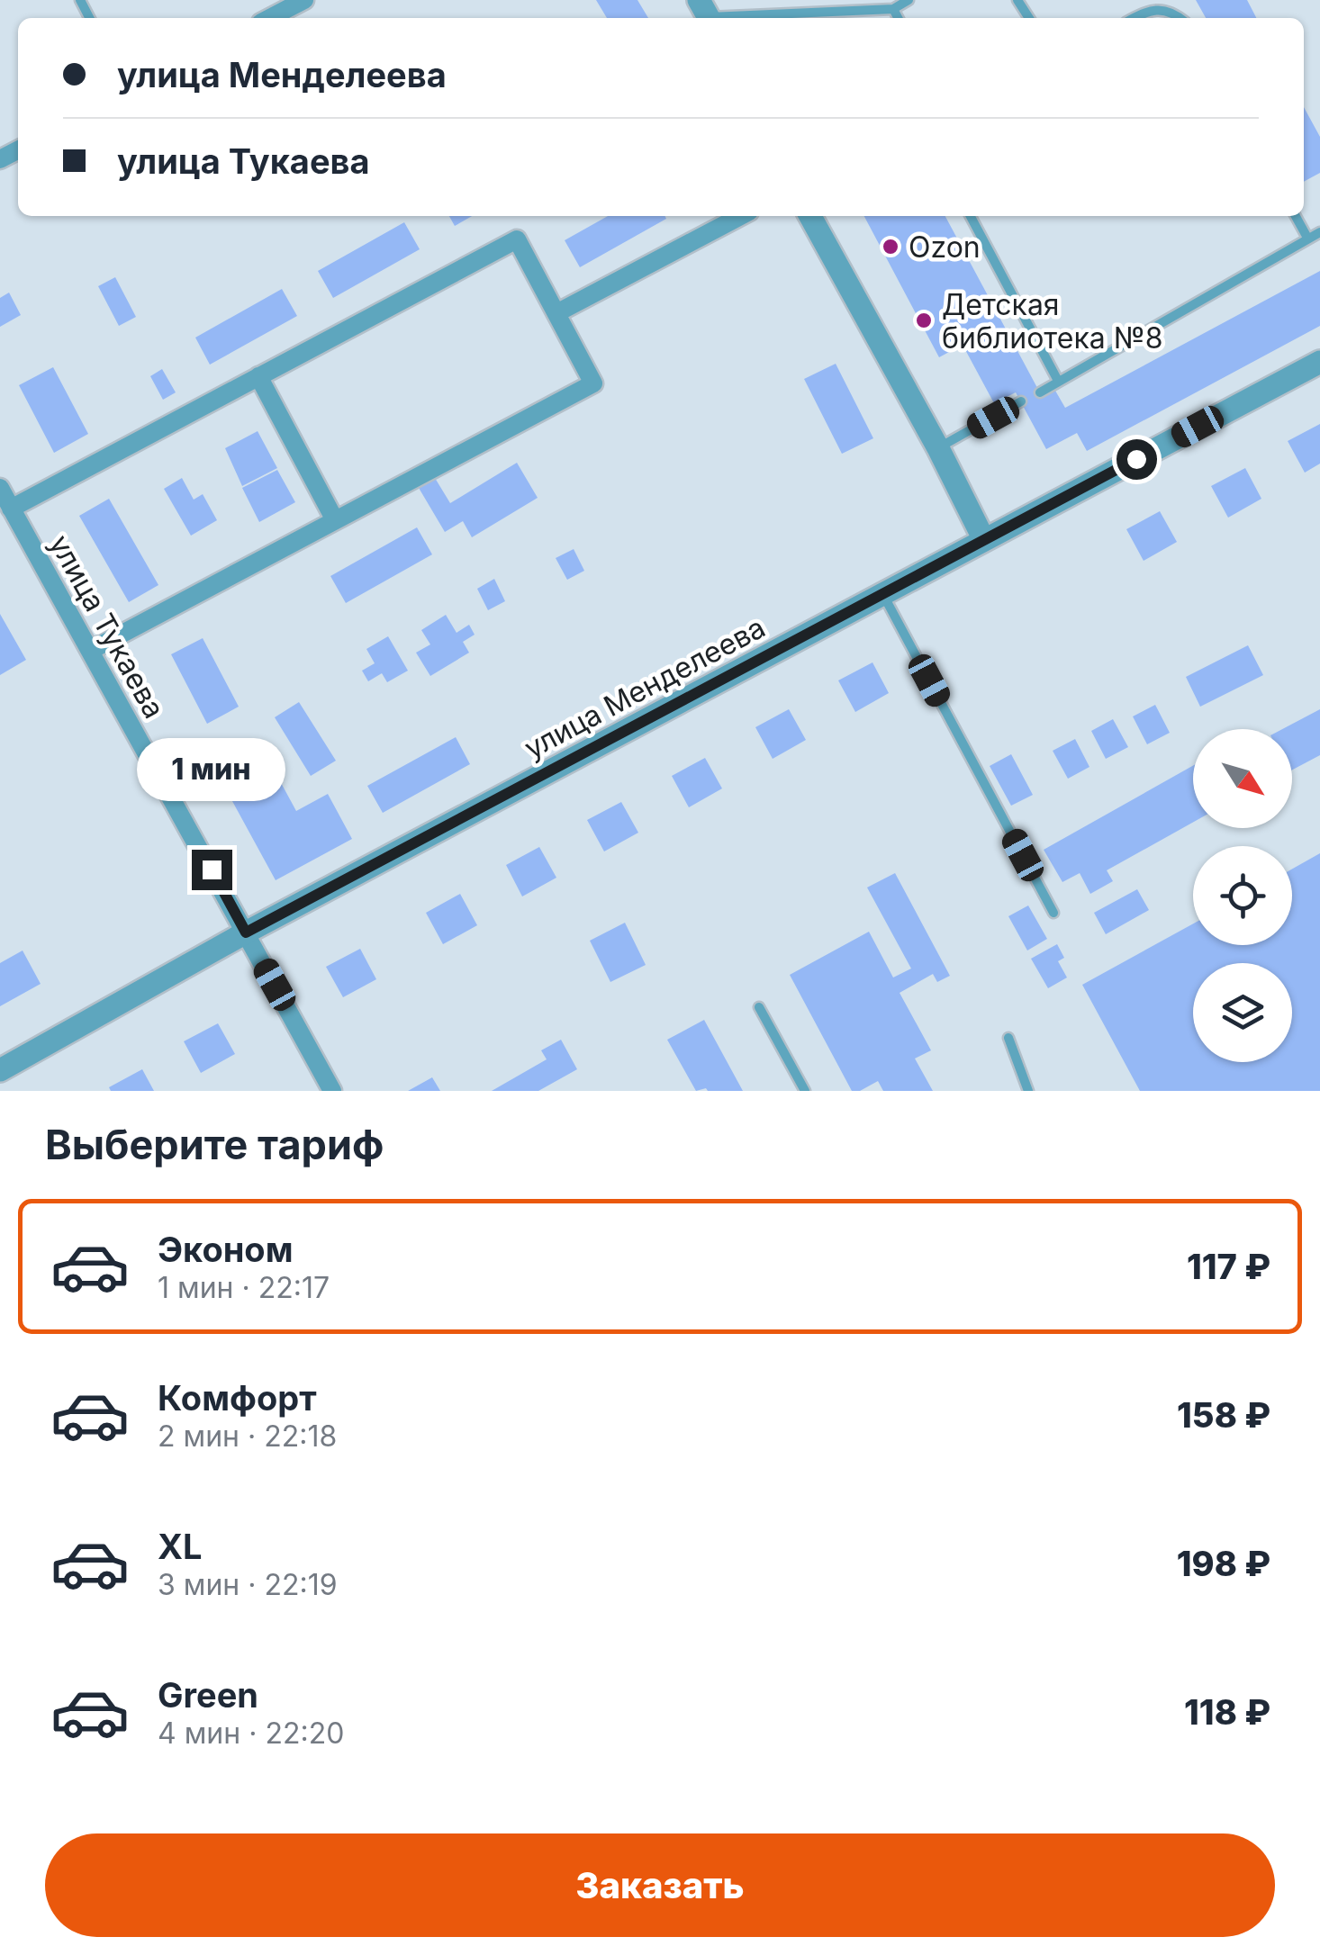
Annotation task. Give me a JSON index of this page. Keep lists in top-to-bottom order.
{
  "streets": {
    "street": ["улица Тукаева", "улица Менделеева"]
  },
  "crossings": [
    ["улица Тукаева", "улица Менделеева"]
  ],
  "places": ["Ozon", "Детская библиотека №8"],
  "north": "bottom right",
  "page": {
    "banner": ["улица Менделеева", "улица Тукаева"],
    "bubble": "1 мин",
    "heading": "Выберите тариф",
    "list": [
      {
        "name": "Эконом",
        "note": "1 мин · 22:17",
        "value": "117 ₽"
      },
      {
        "name": "Комфорт",
        "note": "2 мин · 22:18",
        "value": "158 ₽"
      },
      {
        "name": "XL",
        "note": "3 мин · 22:19",
        "value": "198 ₽"
      },
      {
        "name": "Green",
        "note": "4 мин · 22:20",
        "value": "118 ₽"
      }
    ],
    "buttons": "Заказать"
  }
}
